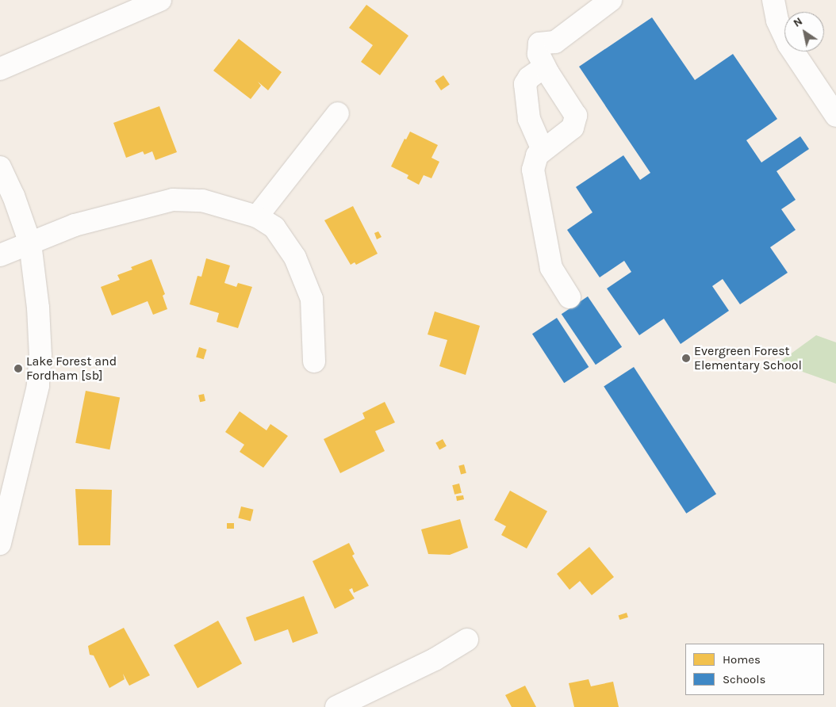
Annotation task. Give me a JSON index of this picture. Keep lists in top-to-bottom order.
{
  "places": ["Evergreen Forest Elementary School", "Lake Forest and Fordham [sb]"],
  "legend": ["Homes", "Schools"],
  "north": "top left"
}
